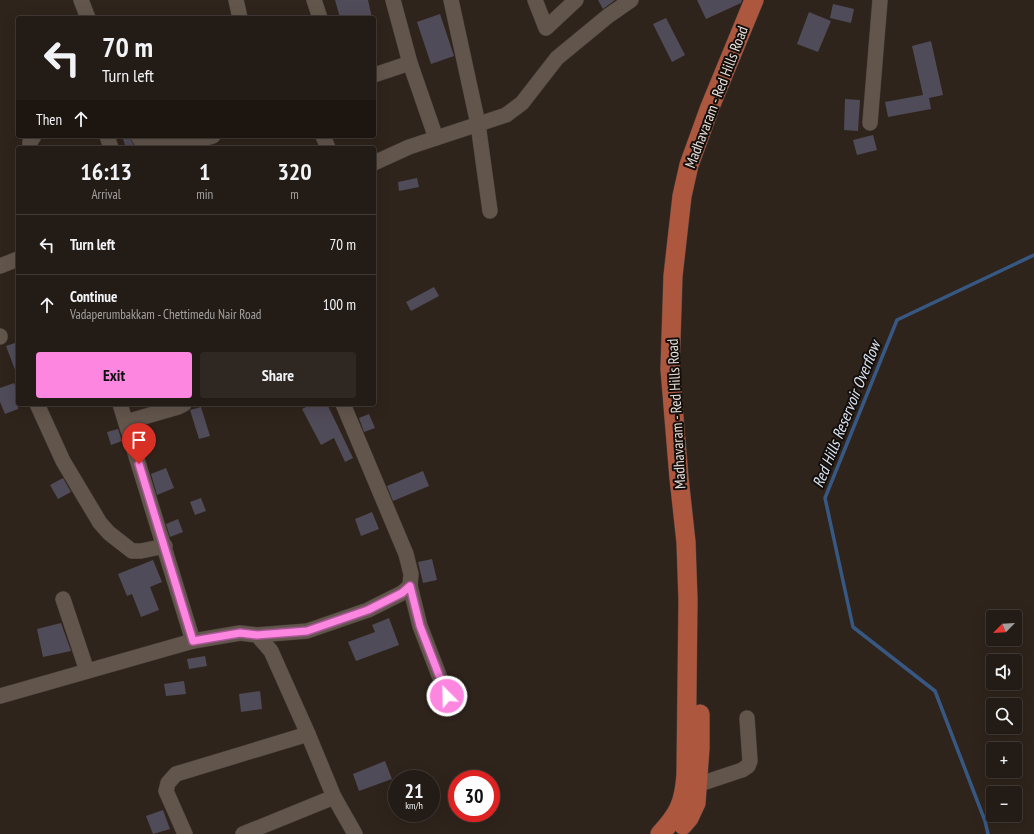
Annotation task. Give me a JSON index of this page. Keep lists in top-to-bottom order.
{
  "streets": {
    "main road": ["Madhavaram - Red Hills Road"]
  },
  "water": ["Red Hills Reservoir Overflow"],
  "north": "bottom left",
  "page": {
    "turn": ["70 m", "Turn left"],
    "then": "Then",
    "eta": [
      "16:13",
      "Arrival",
      "1",
      "min",
      "320",
      "m"
    ],
    "list": [
      {
        "name": "Turn left",
        "value": "70 m"
      },
      {
        "name": "Continue",
        "note": "Vadaperumbakkam - Chettimedu Nair Road",
        "value": "100 m"
      }
    ],
    "buttons": ["Exit", "Share"],
    "map_buttons": ["+", "−"],
    "speed": "21 km/h",
    "limit": "30"
  }
}
